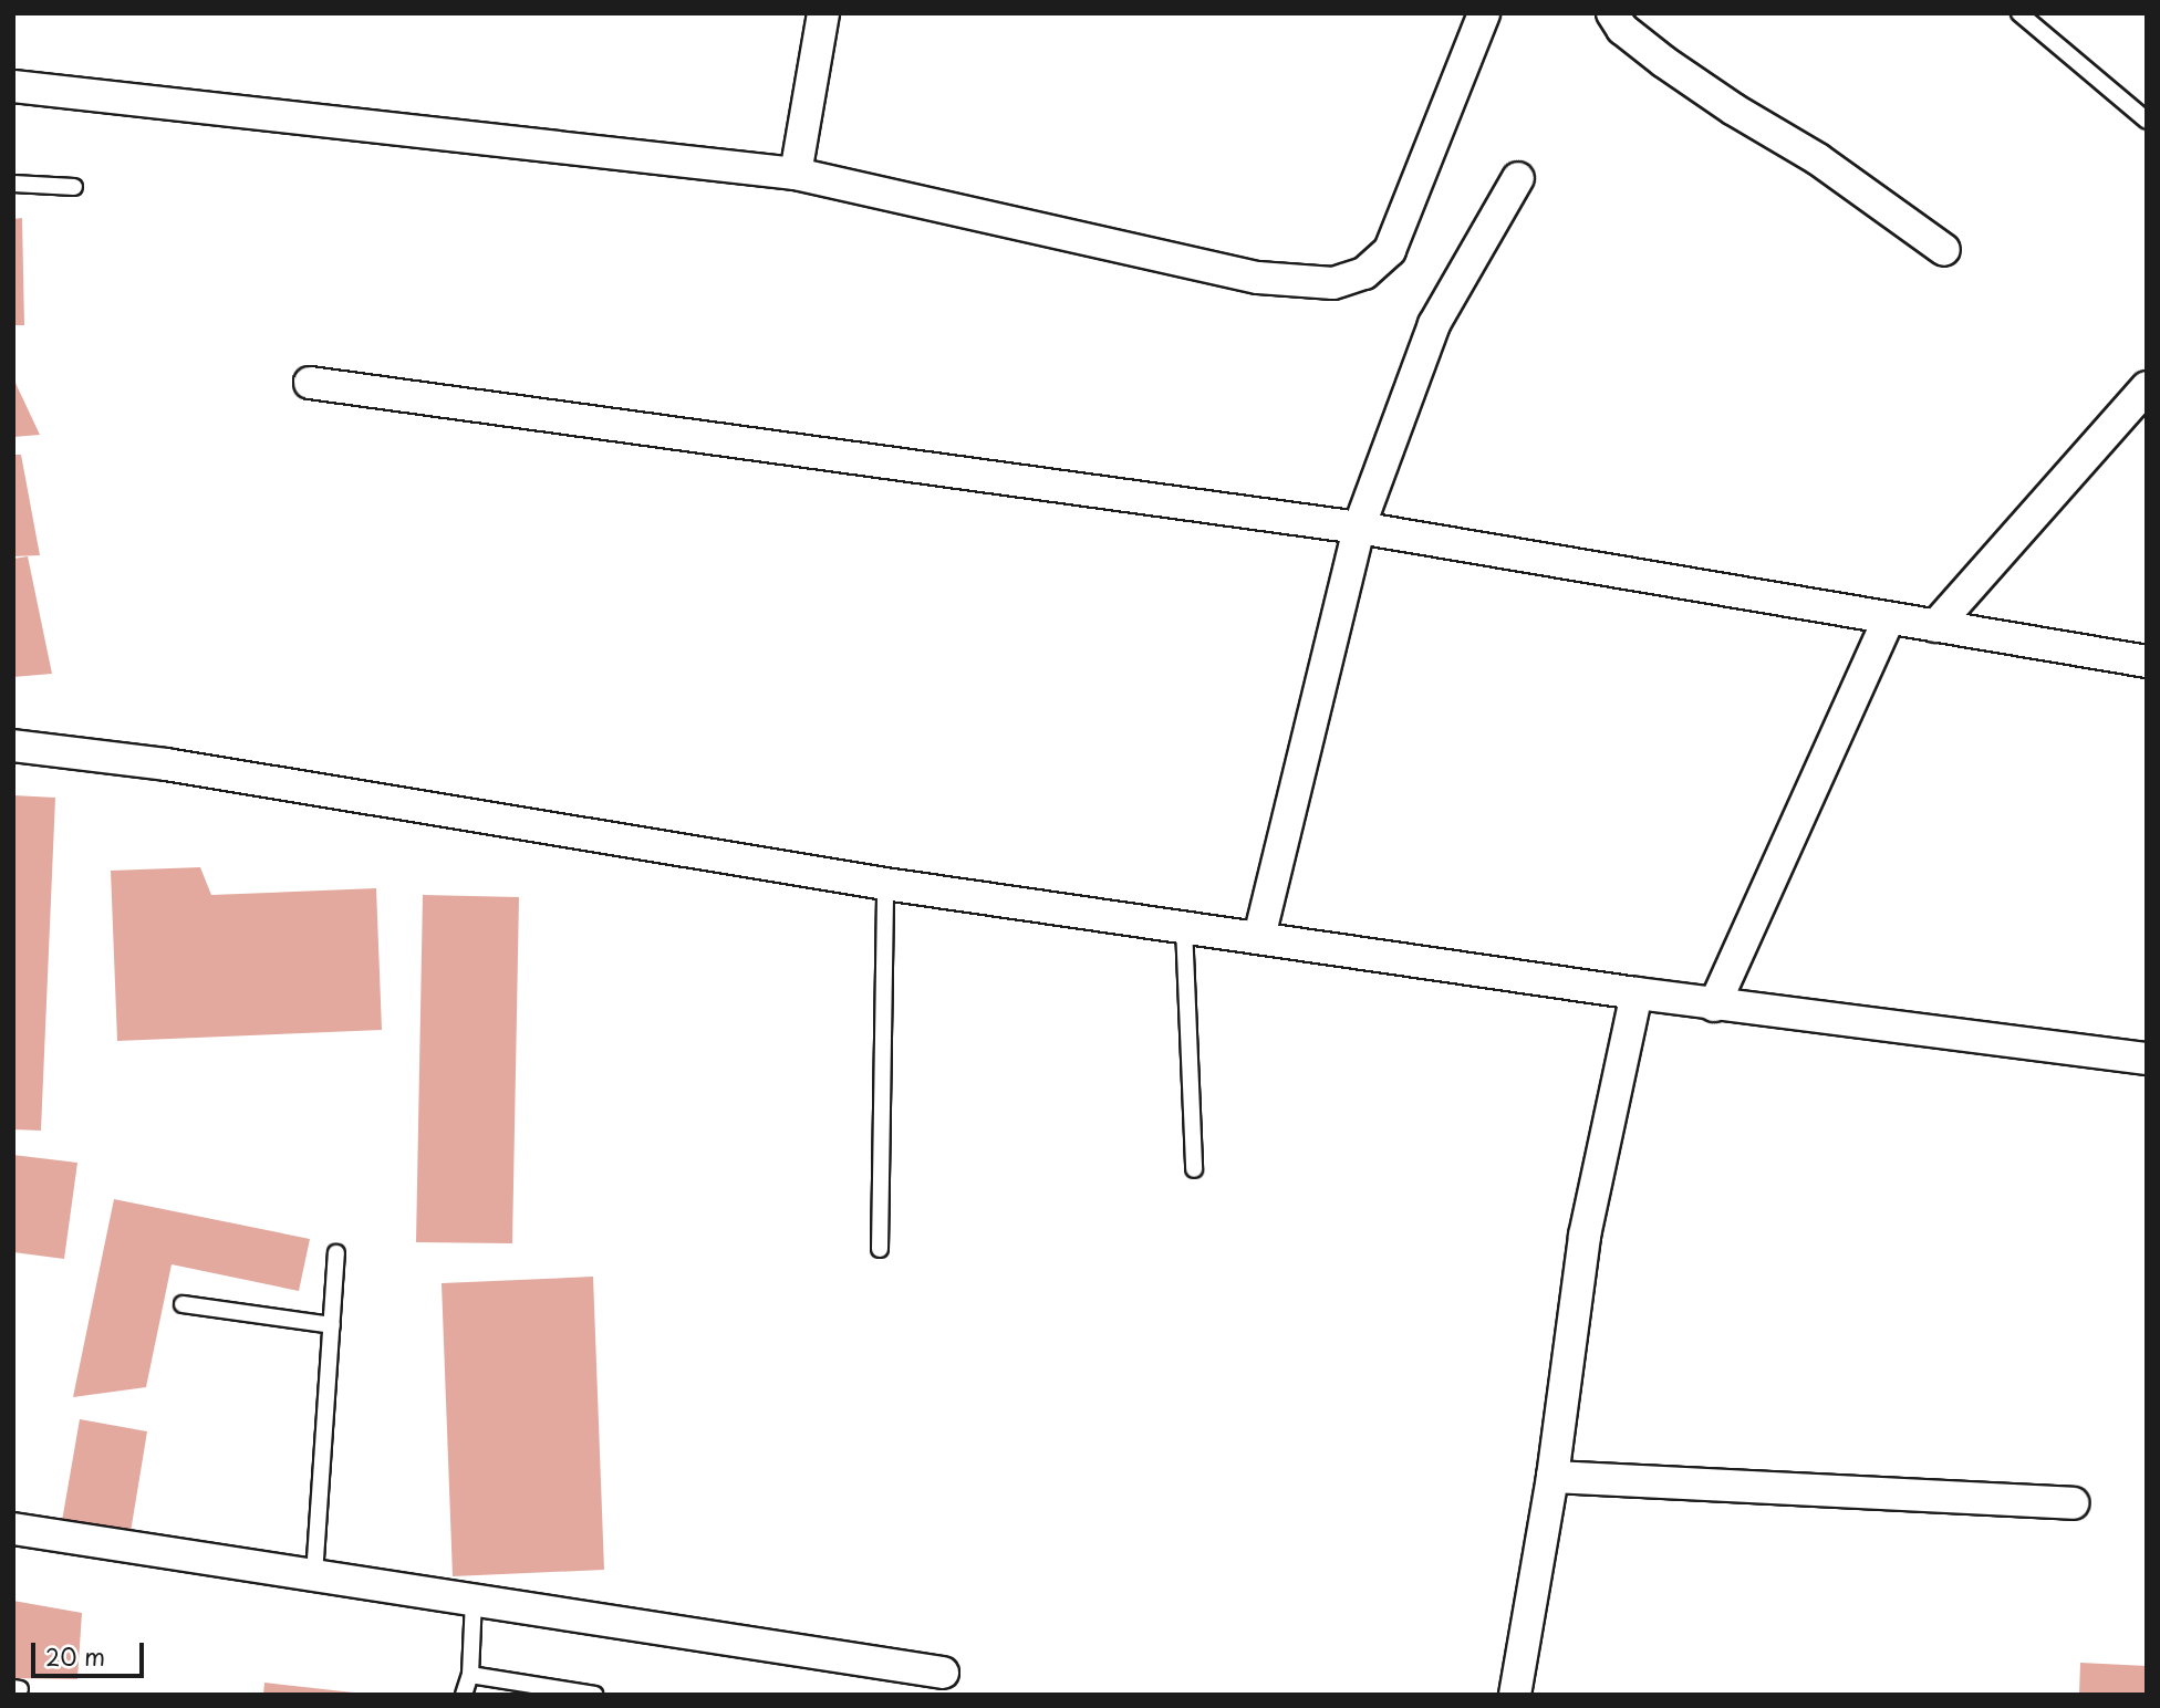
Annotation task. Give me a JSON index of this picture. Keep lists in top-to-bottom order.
{
  "scale_bar": "20 m"
}
